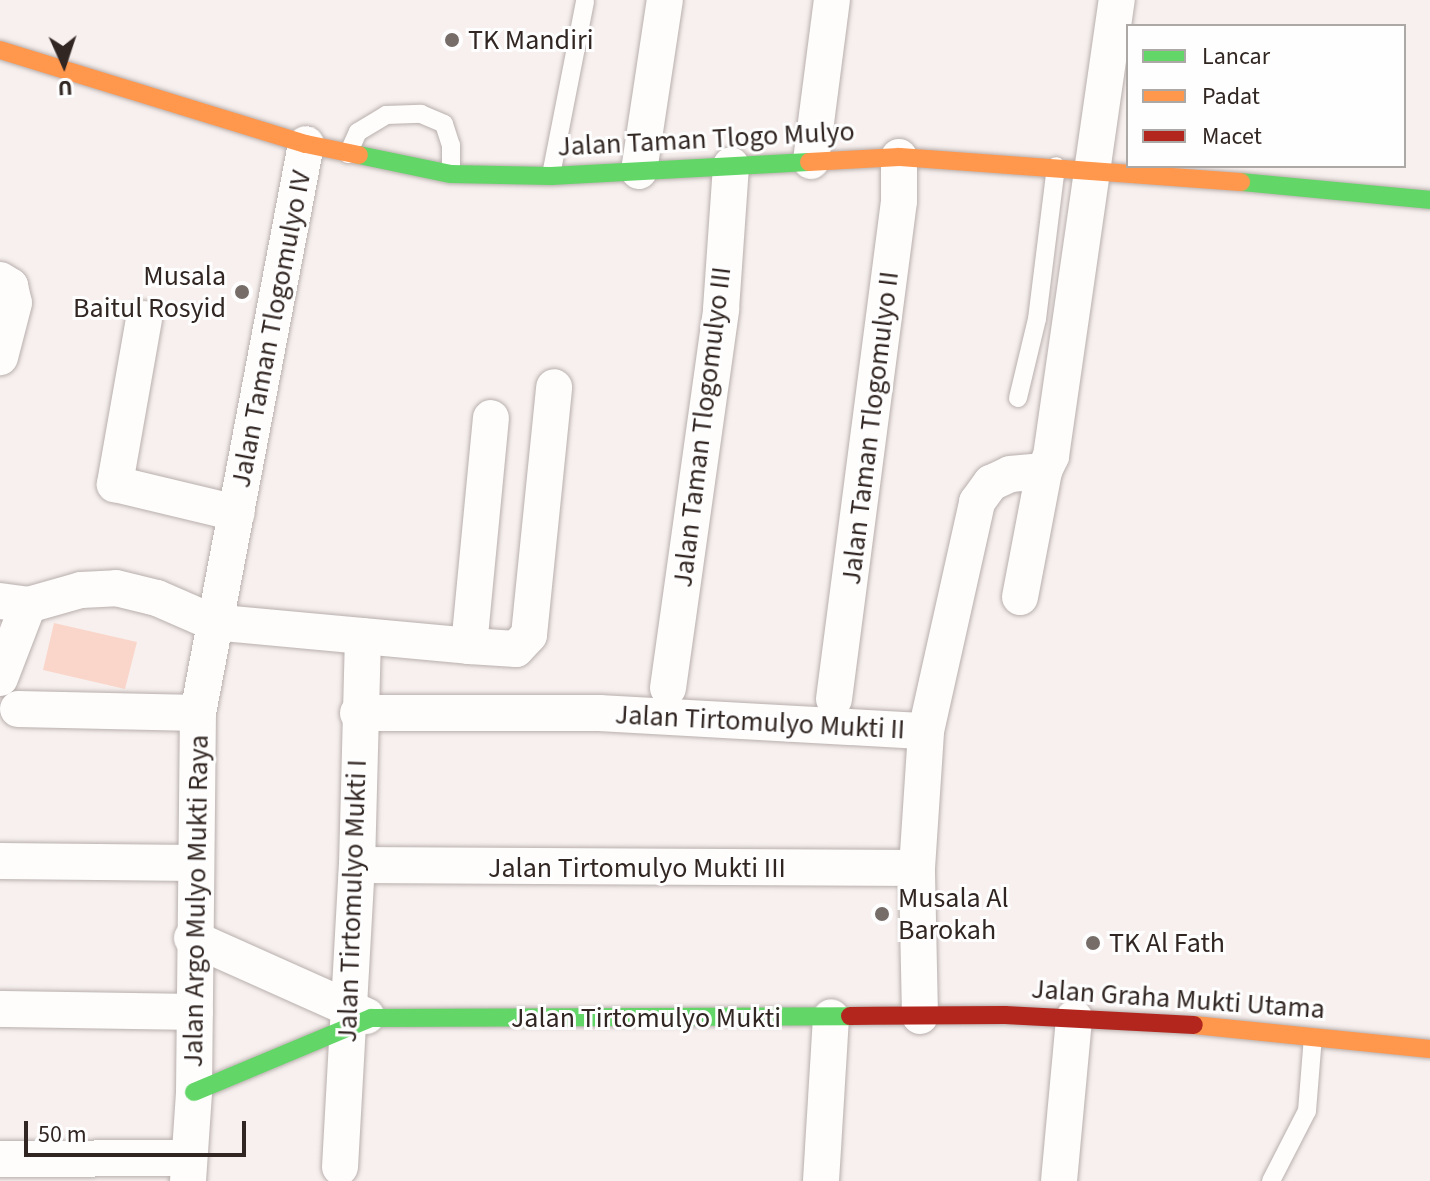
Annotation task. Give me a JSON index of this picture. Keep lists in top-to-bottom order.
{
  "streets": {
    "street": [
      "Jalan Taman Tlogo Mulyo",
      "Jalan Taman Tlogomulyo IV",
      "Jalan Taman Tlogomulyo III",
      "Jalan Taman Tlogomulyo II",
      "Jalan Tirtomulyo Mukti II",
      "Jalan Tirtomulyo Mukti III",
      "Jalan Argo Mulyo Mukti Raya",
      "Jalan Tirtomulyo Mukti I",
      "Jalan Graha Mukti Utama",
      "Jalan Tirtomulyo Mukti"
    ]
  },
  "crossings": [
    ["Jalan Taman Tlogo Mulyo", "Jalan Taman Tlogomulyo IV"],
    ["Jalan Taman Tlogo Mulyo", "Jalan Taman Tlogomulyo III"],
    ["Jalan Taman Tlogo Mulyo", "Jalan Taman Tlogomulyo II"],
    ["Jalan Taman Tlogomulyo IV", "Jalan Argo Mulyo Mukti Raya"],
    ["Jalan Tirtomulyo Mukti II", "Jalan Tirtomulyo Mukti III"],
    ["Jalan Tirtomulyo Mukti II", "Jalan Tirtomulyo Mukti I"],
    ["Jalan Tirtomulyo Mukti II", "Jalan Graha Mukti Utama"],
    ["Jalan Tirtomulyo Mukti II", "Jalan Tirtomulyo Mukti"],
    ["Jalan Tirtomulyo Mukti III", "Jalan Tirtomulyo Mukti I"],
    ["Jalan Argo Mulyo Mukti Raya", "Jalan Tirtomulyo Mukti"],
    ["Jalan Tirtomulyo Mukti I", "Jalan Tirtomulyo Mukti"],
    ["Jalan Graha Mukti Utama", "Jalan Tirtomulyo Mukti"]
  ],
  "places": [
    "TK Mandiri",
    "Musala Baitul Rosyid",
    "Musala Al Barokah",
    "TK Al Fath"
  ],
  "legend": ["Lancar", "Padat", "Macet"],
  "scale_bar": "50 m",
  "north": "bottom"
}
